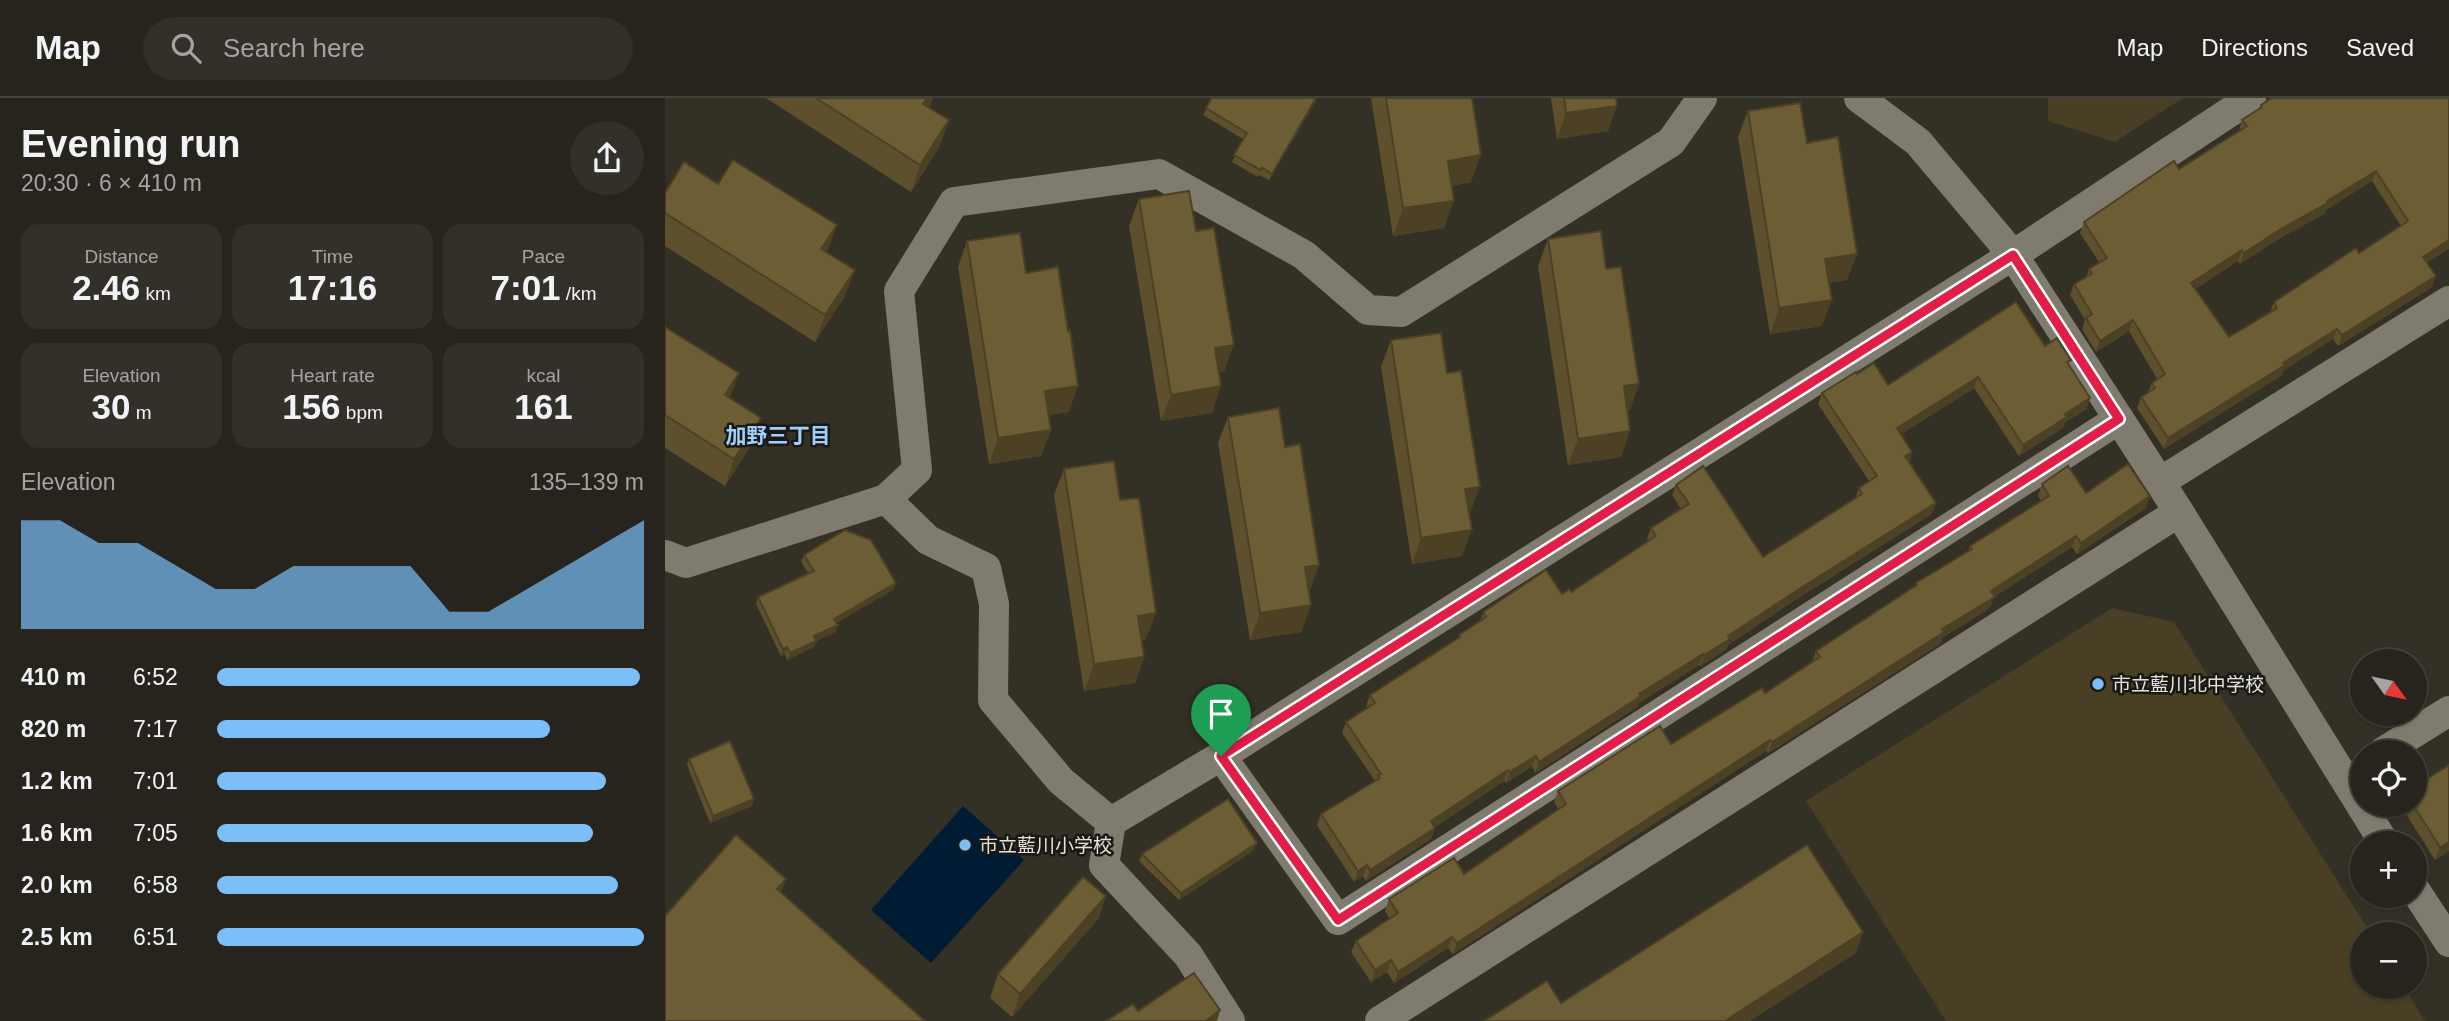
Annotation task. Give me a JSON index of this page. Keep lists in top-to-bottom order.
{
  "districts": ["加野三丁目"],
  "places": ["市立藍川北中学校", "市立藍川小学校"],
  "north": "bottom right",
  "page": {
    "header": "Map",
    "search": "Search here",
    "nav": ["Map", "Directions", "Saved"],
    "heading": ["Evening run", "20:30 · 6 × 410 m"],
    "stats": [
      ["Distance", "2.46 km"],
      ["Time", "17:16"],
      ["Pace", "7:01 /km"],
      ["Elevation", "30 m"],
      ["Heart rate", "156 bpm"],
      ["kcal", "161"]
    ],
    "chart": ["Elevation", "135–139 m"],
    "map_buttons": ["+", "−"],
    "list": [
      {
        "name": "410 m",
        "note": "6:52"
      },
      {
        "name": "820 m",
        "note": "7:17"
      },
      {
        "name": "1.2 km",
        "note": "7:01"
      },
      {
        "name": "1.6 km",
        "note": "7:05"
      },
      {
        "name": "2.0 km",
        "note": "6:58"
      },
      {
        "name": "2.5 km",
        "note": "6:51"
      }
    ]
  }
}
